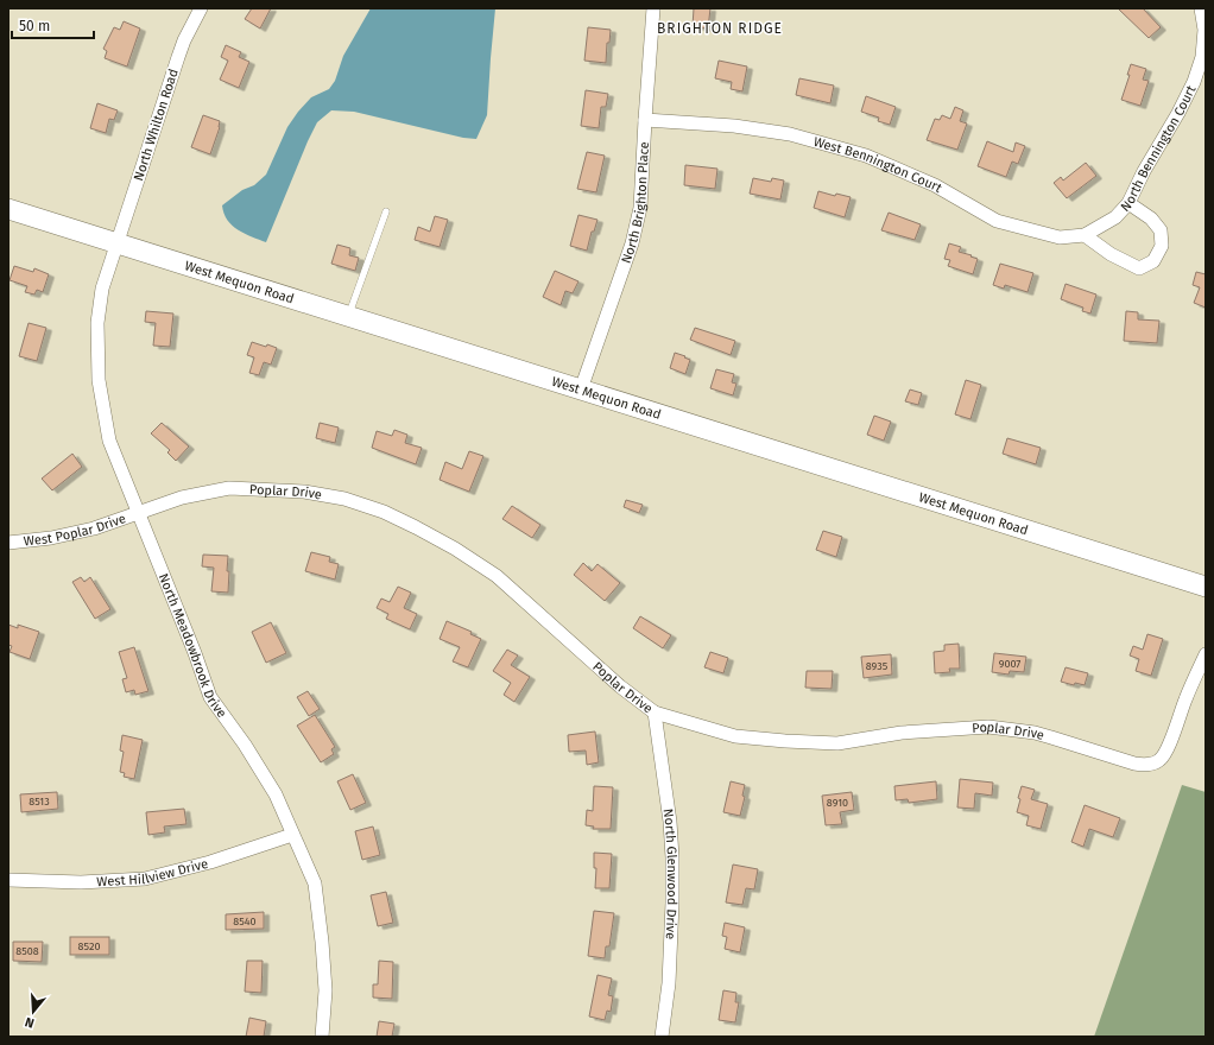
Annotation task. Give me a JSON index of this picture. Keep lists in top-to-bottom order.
{
  "streets": {
    "main road": ["West Mequon Road"],
    "street": [
      "North Whilton Road",
      "North Bennington Court",
      "West Bennington Court",
      "North Brighton Place",
      "Poplar Drive",
      "West Poplar Drive",
      "North Meadowbrook Drive",
      "West Hillview Drive",
      "North Glenwood Drive"
    ]
  },
  "crossings": [
    ["North Whilton Road", "West Mequon Road"],
    ["North Whilton Road", "North Meadowbrook Drive"],
    ["North Bennington Court", "West Bennington Court"],
    ["West Bennington Court", "North Brighton Place"],
    ["North Brighton Place", "West Mequon Road"],
    ["West Mequon Road", "North Meadowbrook Drive"],
    ["Poplar Drive", "West Poplar Drive"],
    ["Poplar Drive", "North Meadowbrook Drive"],
    ["Poplar Drive", "North Glenwood Drive"],
    ["West Poplar Drive", "North Meadowbrook Drive"],
    ["North Meadowbrook Drive", "West Hillview Drive"]
  ],
  "districts": ["BRIGHTON RIDGE"],
  "house_numbers": [
    "9007",
    "8935",
    "8513",
    "8910",
    "8540",
    "8520",
    "8508"
  ],
  "scale_bar": "50 m",
  "north": "bottom"
}
